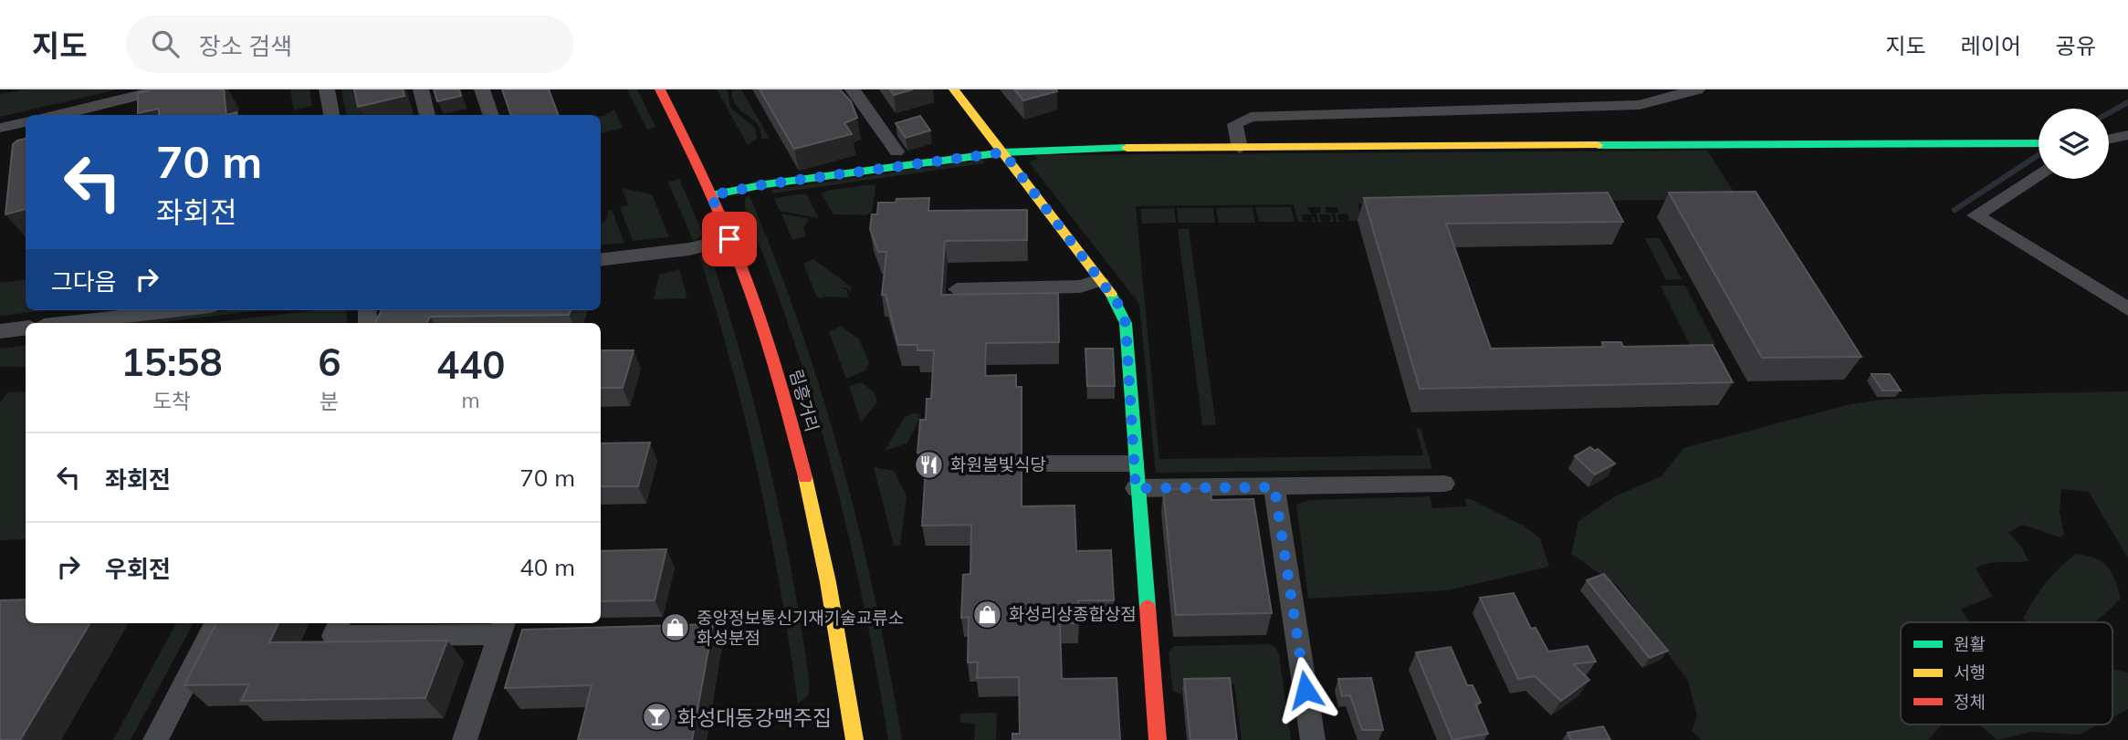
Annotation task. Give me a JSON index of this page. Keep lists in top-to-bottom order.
{
  "streets": {
    "street": ["림흥거리"]
  },
  "places": {
    "restaurant": ["화원봄빛식당"],
    "shop": ["화성리상종합상점", "중앙정보통신기재기술교류소 화성분점"],
    "bar": ["화성대동강맥주집"]
  },
  "legend": ["원활", "서행", "정체"],
  "page": {
    "header": "지도",
    "search": "장소 검색",
    "nav": ["지도", "레이어", "공유"],
    "turn": ["70 m", "좌회전"],
    "then": "그다음",
    "eta": [
      "15:58",
      "도착",
      "6",
      "분",
      "440",
      "m"
    ],
    "list": [
      {
        "name": "좌회전",
        "value": "70 m"
      },
      {
        "name": "우회전",
        "value": "40 m"
      }
    ]
  }
}
